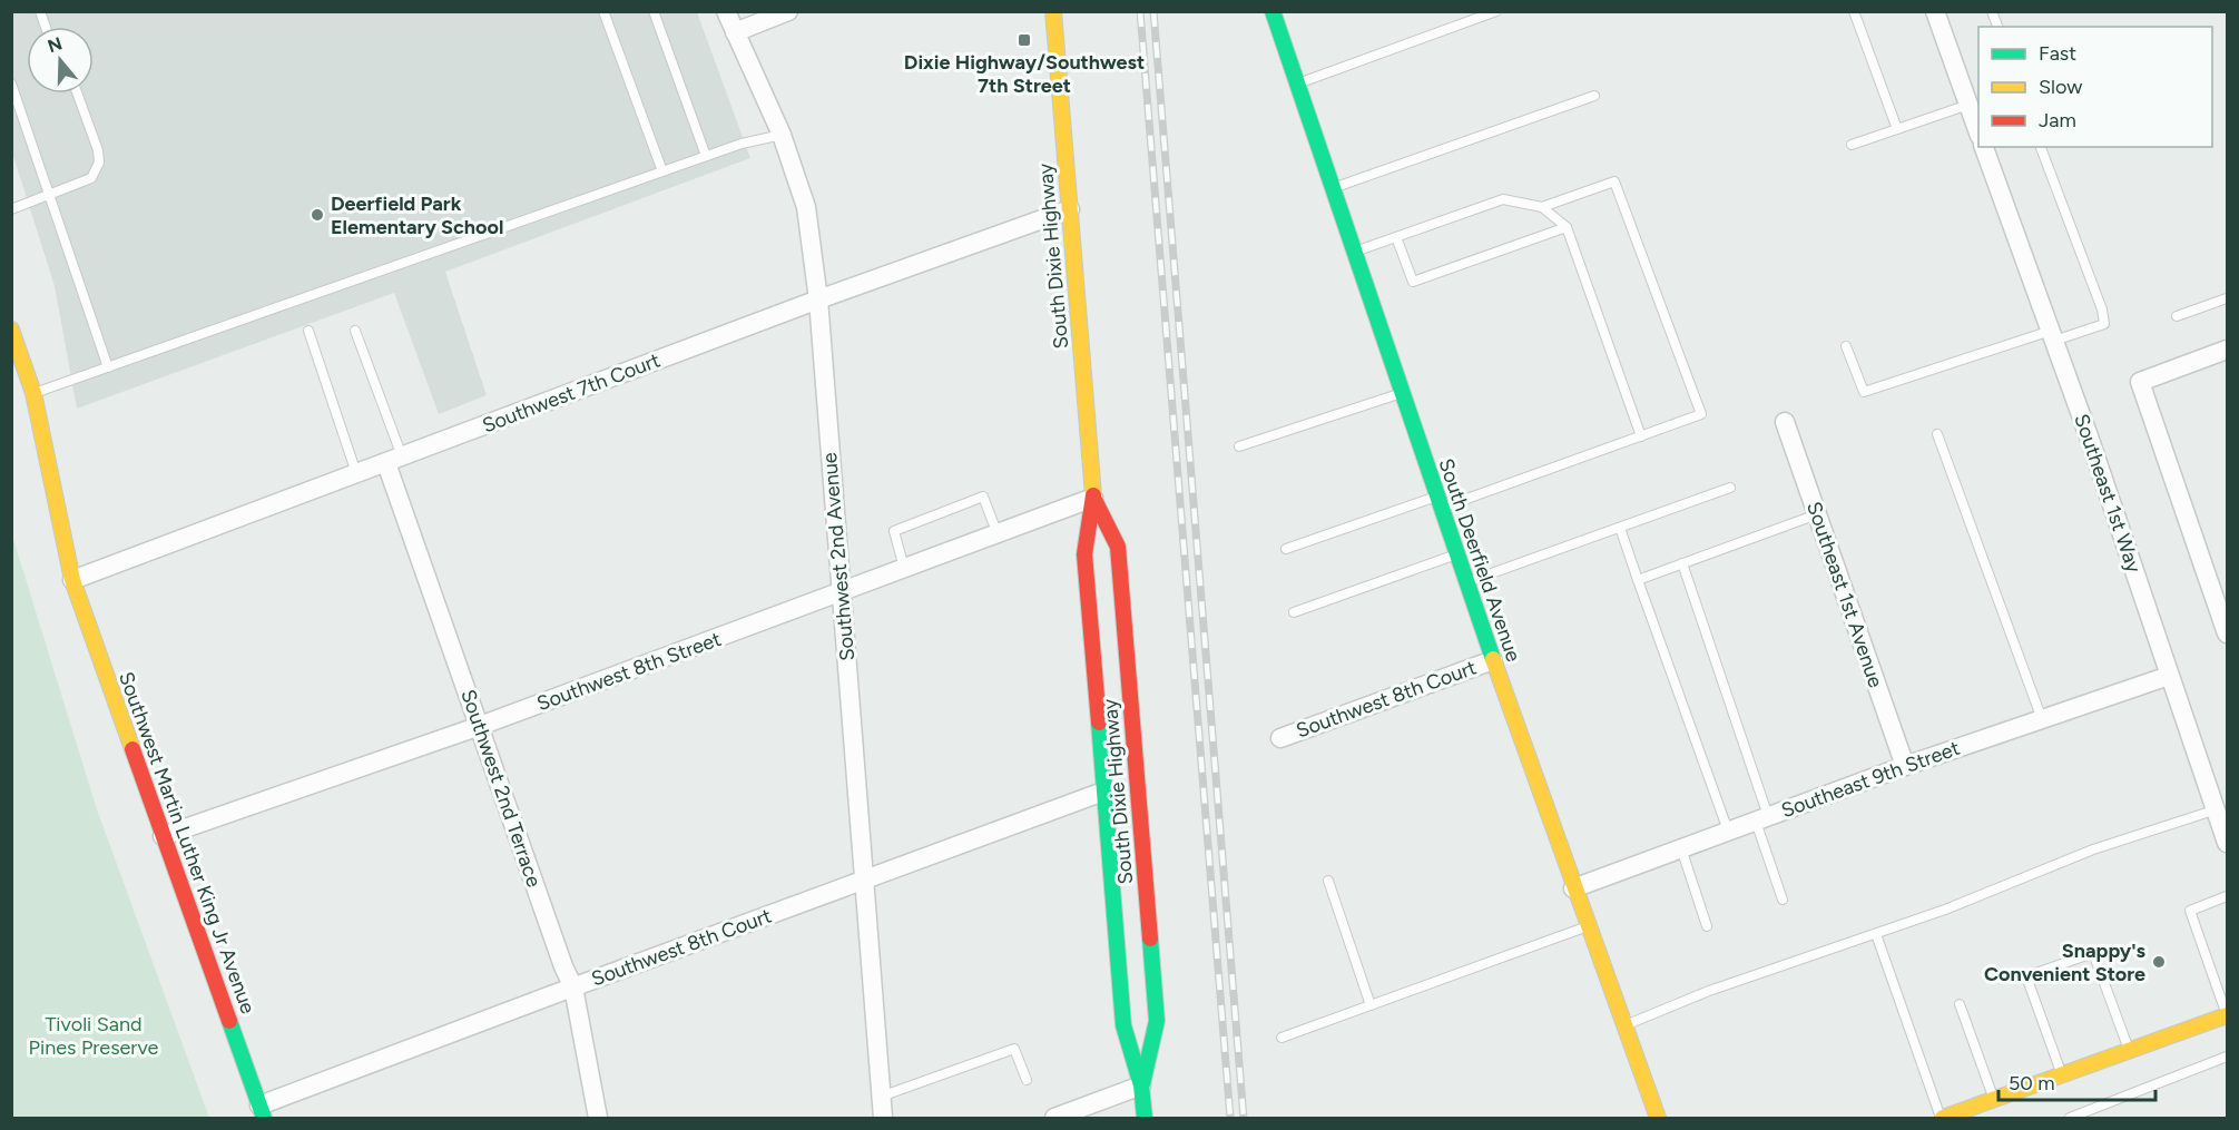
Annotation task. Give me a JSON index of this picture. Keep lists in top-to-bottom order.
{
  "streets": {
    "main road": ["South Dixie Highway", "South Deerfield Avenue", "Southwest Martin Luther King Jr Avenue"],
    "street": [
      "Southwest 7th Court",
      "Southeast 1st Way",
      "Southwest 2nd Avenue",
      "Southeast 1st Avenue",
      "Southwest 8th Street",
      "Southwest 8th Court",
      "Southeast 9th Street",
      "Southwest 2nd Terrace"
    ]
  },
  "crossings": [
    ["South Dixie Highway", "Southwest 7th Court"],
    ["South Dixie Highway", "Southwest 8th Street"],
    ["South Dixie Highway", "Southwest 8th Court"],
    ["Southwest 7th Court", "Southwest 2nd Avenue"],
    ["Southwest 7th Court", "Southwest 2nd Terrace"],
    ["Southwest 7th Court", "Southwest Martin Luther King Jr Avenue"],
    ["Southeast 1st Way", "Southeast 9th Street"],
    ["Southwest 2nd Avenue", "Southwest 8th Street"],
    ["Southwest 2nd Avenue", "Southwest 8th Court"],
    ["South Deerfield Avenue", "Southwest 8th Court"],
    ["South Deerfield Avenue", "Southeast 9th Street"],
    ["Southeast 1st Avenue", "Southeast 9th Street"],
    ["Southwest 8th Street", "Southwest 2nd Terrace"],
    ["Southwest 8th Street", "Southwest Martin Luther King Jr Avenue"],
    ["Southwest 8th Court", "Southwest 2nd Terrace"],
    ["Southwest 8th Court", "Southwest Martin Luther King Jr Avenue"]
  ],
  "parks": ["Tivoli Sand Pines Preserve"],
  "places": {
    "transit": ["Dixie Highway/Southwest 7th Street"],
    "other": ["Deerfield Park Elementary School", "Snappy's Convenient Store"]
  },
  "legend": ["Fast", "Slow", "Jam"],
  "scale_bar": "50 m",
  "north": "top"
}
